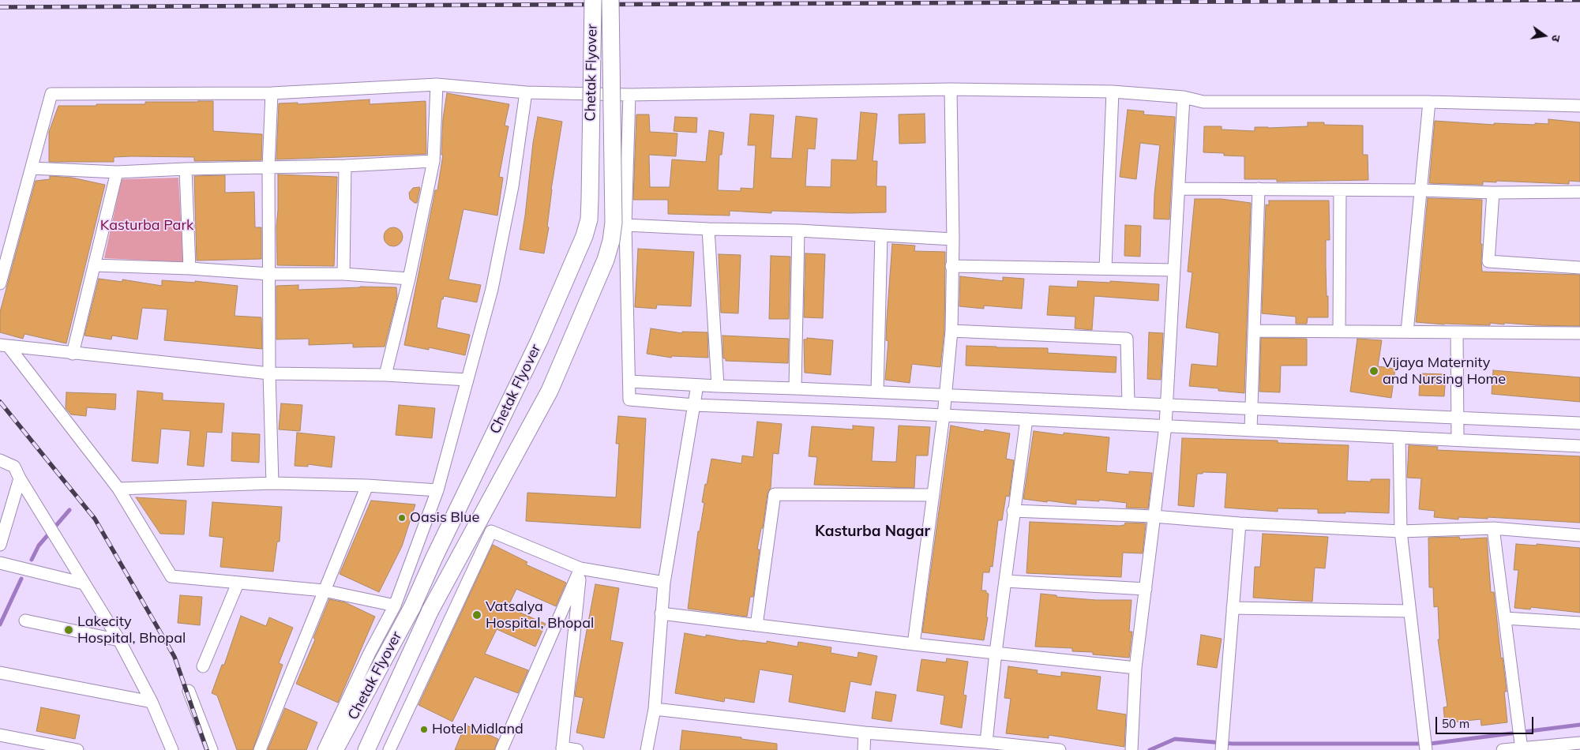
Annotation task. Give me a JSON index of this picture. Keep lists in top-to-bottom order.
{
  "streets": {
    "main road": ["Chetak Flyover"]
  },
  "districts": ["Kasturba Nagar"],
  "parks": ["Kasturba Park"],
  "places": [
    "Vijaya Maternity and Nursing Home",
    "Oasis Blue",
    "Vatsalya Hospital, Bhopal",
    "Lakecity Hospital, Bhopal",
    "Hotel Midland"
  ],
  "scale_bar": "50 m",
  "north": "right"
}
